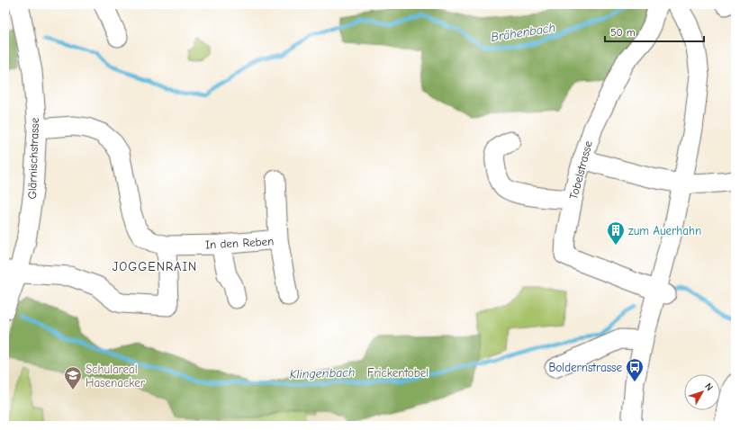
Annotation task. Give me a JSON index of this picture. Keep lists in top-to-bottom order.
{
  "streets": {
    "street": ["Glärnischstrasse", "Tobelstrasse", "In den Reben"]
  },
  "crossings": [
    ["Glärnischstrasse", "In den Reben"]
  ],
  "districts": ["JOGGENRAIN"],
  "water": ["Brähenbach", "Klingenbach"],
  "parks": ["Frickentobel"],
  "places": {
    "building": ["zum Auerhahn"],
    "bus stop": ["Boldernstrasse"],
    "school or university": ["Schulareal Hasenacker"]
  },
  "scale_bar": "50 m",
  "north": "top right"
}
